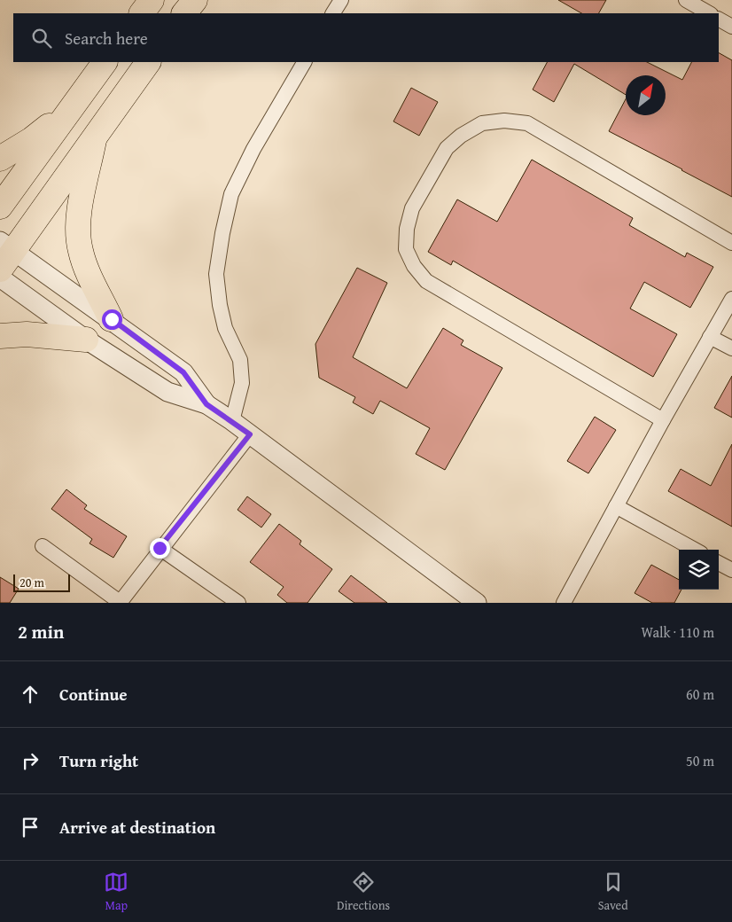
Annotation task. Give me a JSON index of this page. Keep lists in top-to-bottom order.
{
  "scale_bar": "20 m",
  "north": "top right",
  "page": {
    "search": "Search here",
    "scale": "20 m",
    "heading": ["2 min", "Walk · 110 m"],
    "list": [
      ["Continue", "60 m"],
      ["Turn right", "50 m"],
      "Arrive at destination"
    ],
    "nav": ["Map", "Directions", "Saved"]
  }
}
